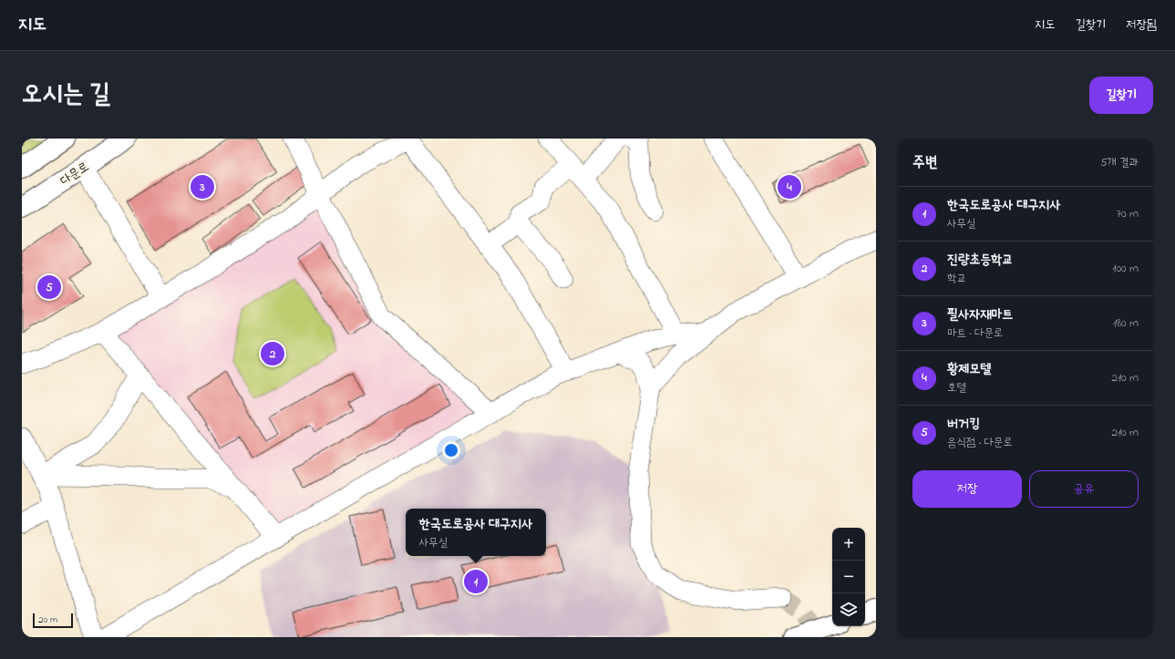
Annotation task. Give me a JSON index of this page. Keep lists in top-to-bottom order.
{
  "streets": {
    "main road": ["다문로"]
  },
  "scale_bar": "20 m",
  "page": {
    "header": "지도",
    "nav": ["지도", "길찾기", "저장됨"],
    "title": "오시는 길",
    "buttons": [
      "길찾기",
      ["저장", "공유"]
    ],
    "heading": ["주변", "5개 결과"],
    "pins": [
      "3",
      "4",
      "5",
      "2",
      "1"
    ],
    "list": [
      {
        "mark": "1",
        "name": "한국도로공사 대구지사",
        "note": "사무실",
        "value": "70 m"
      },
      {
        "mark": "2",
        "name": "진량초등학교",
        "note": "학교",
        "value": "100 m"
      },
      {
        "mark": "3",
        "name": "필사자재마트",
        "note": "마트 · 다문로",
        "value": "180 m"
      },
      {
        "mark": "4",
        "name": "황제모텔",
        "note": "호텔",
        "value": "210 m"
      },
      {
        "mark": "5",
        "name": "버거킹",
        "note": "음식점 · 다문로",
        "value": "210 m"
      }
    ],
    "popup": ["한국도로공사 대구지사", "사무실"],
    "map_buttons": ["+", "−"],
    "scale": "20 m"
  }
}
